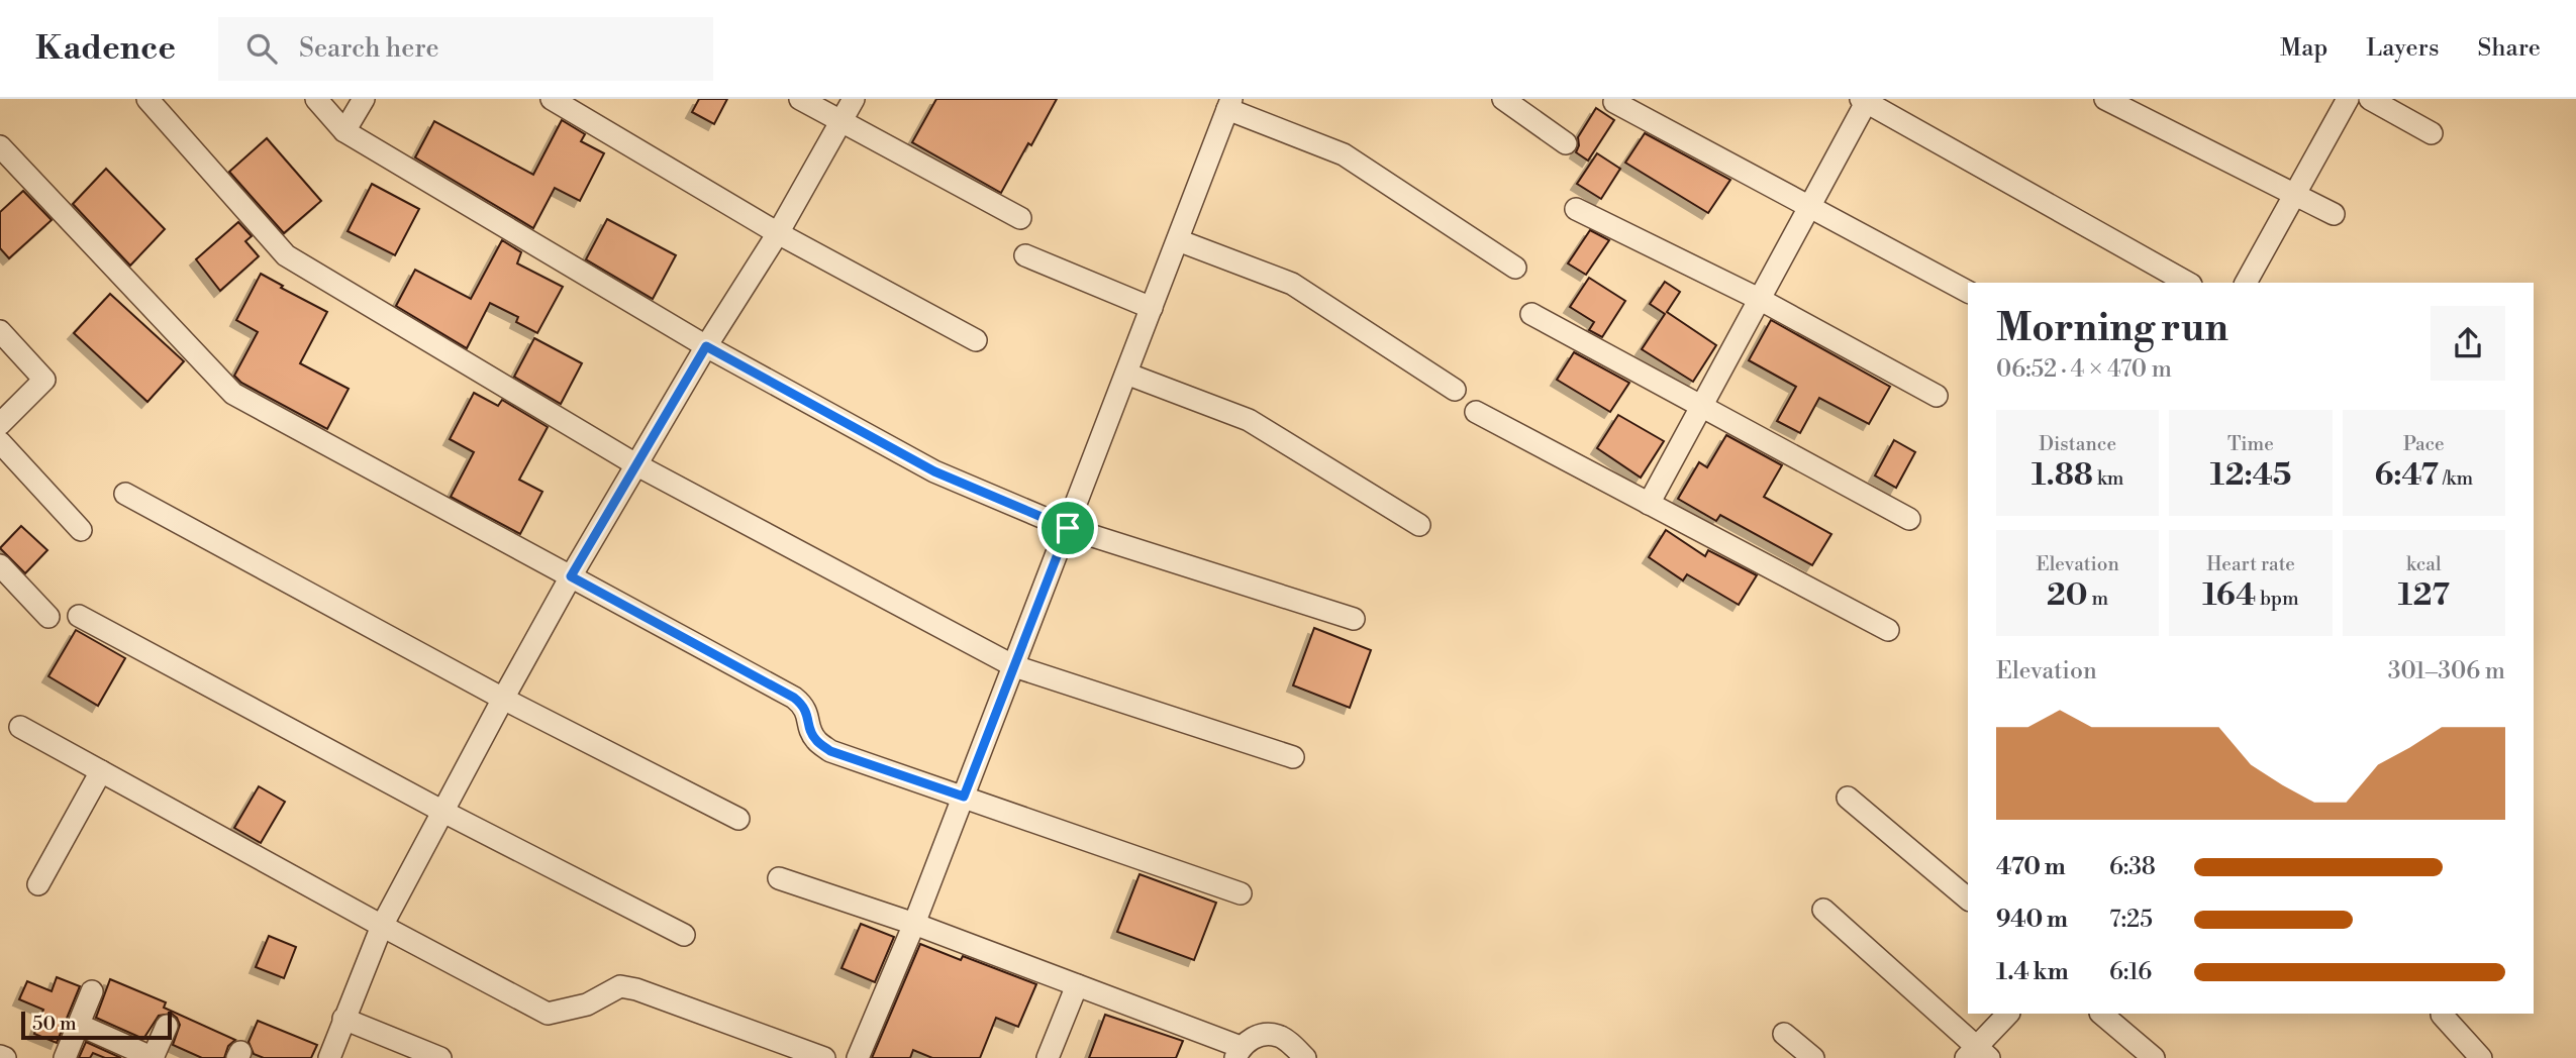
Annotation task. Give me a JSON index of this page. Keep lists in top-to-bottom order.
{
  "scale_bar": "50 m",
  "page": {
    "header": "Kadence",
    "search": "Search here",
    "nav": ["Map", "Layers", "Share"],
    "heading": ["Morning run", "06:52 · 4 × 470 m"],
    "stats": [
      ["Distance", "1.88 km"],
      ["Time", "12:45"],
      ["Pace", "6:47 /km"],
      ["Elevation", "20 m"],
      ["Heart rate", "164 bpm"],
      ["kcal", "127"]
    ],
    "chart": ["Elevation", "301–306 m"],
    "list": [
      {
        "name": "470 m",
        "note": "6:38"
      },
      {
        "name": "940 m",
        "note": "7:25"
      },
      {
        "name": "1.4 km",
        "note": "6:16"
      }
    ],
    "scale": "50 m"
  }
}
